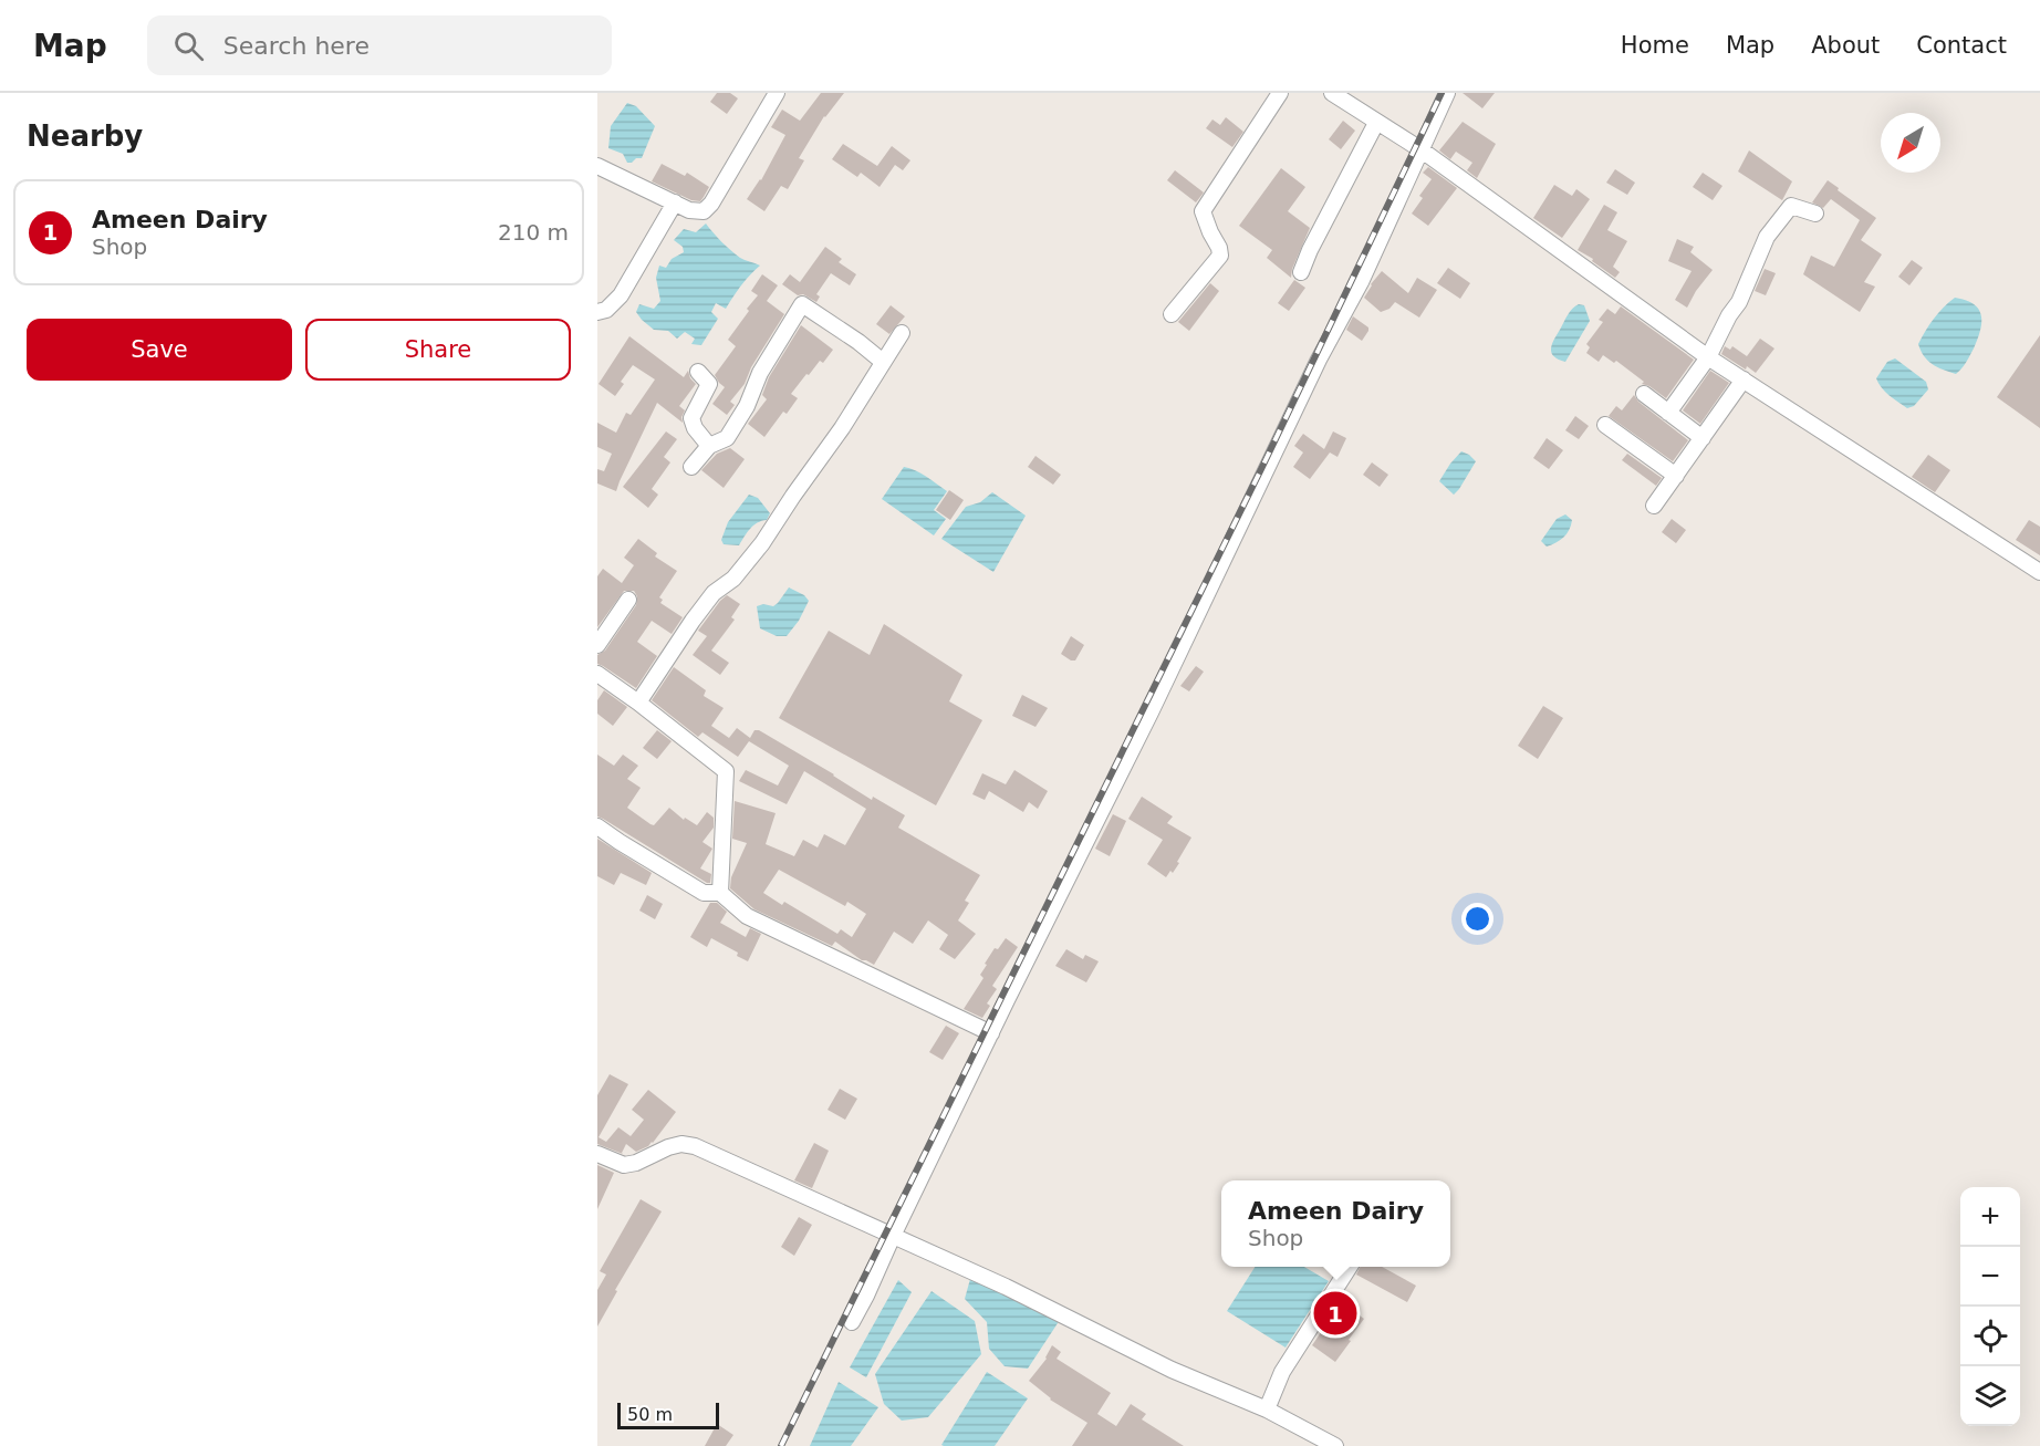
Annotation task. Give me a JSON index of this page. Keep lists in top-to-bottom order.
{
  "scale_bar": "50 m",
  "north": "bottom left",
  "page": {
    "header": "Map",
    "search": "Search here",
    "nav": [
      "Home",
      "Map",
      "About",
      "Contact"
    ],
    "heading": "Nearby",
    "list": [
      {
        "mark": "1",
        "name": "Ameen Dairy",
        "note": "Shop",
        "value": "210 m"
      }
    ],
    "buttons": ["Save", "Share"],
    "popup": ["Ameen Dairy", "Shop"],
    "map_buttons": ["+", "−"],
    "pins": "1",
    "scale": "50 m"
  }
}
